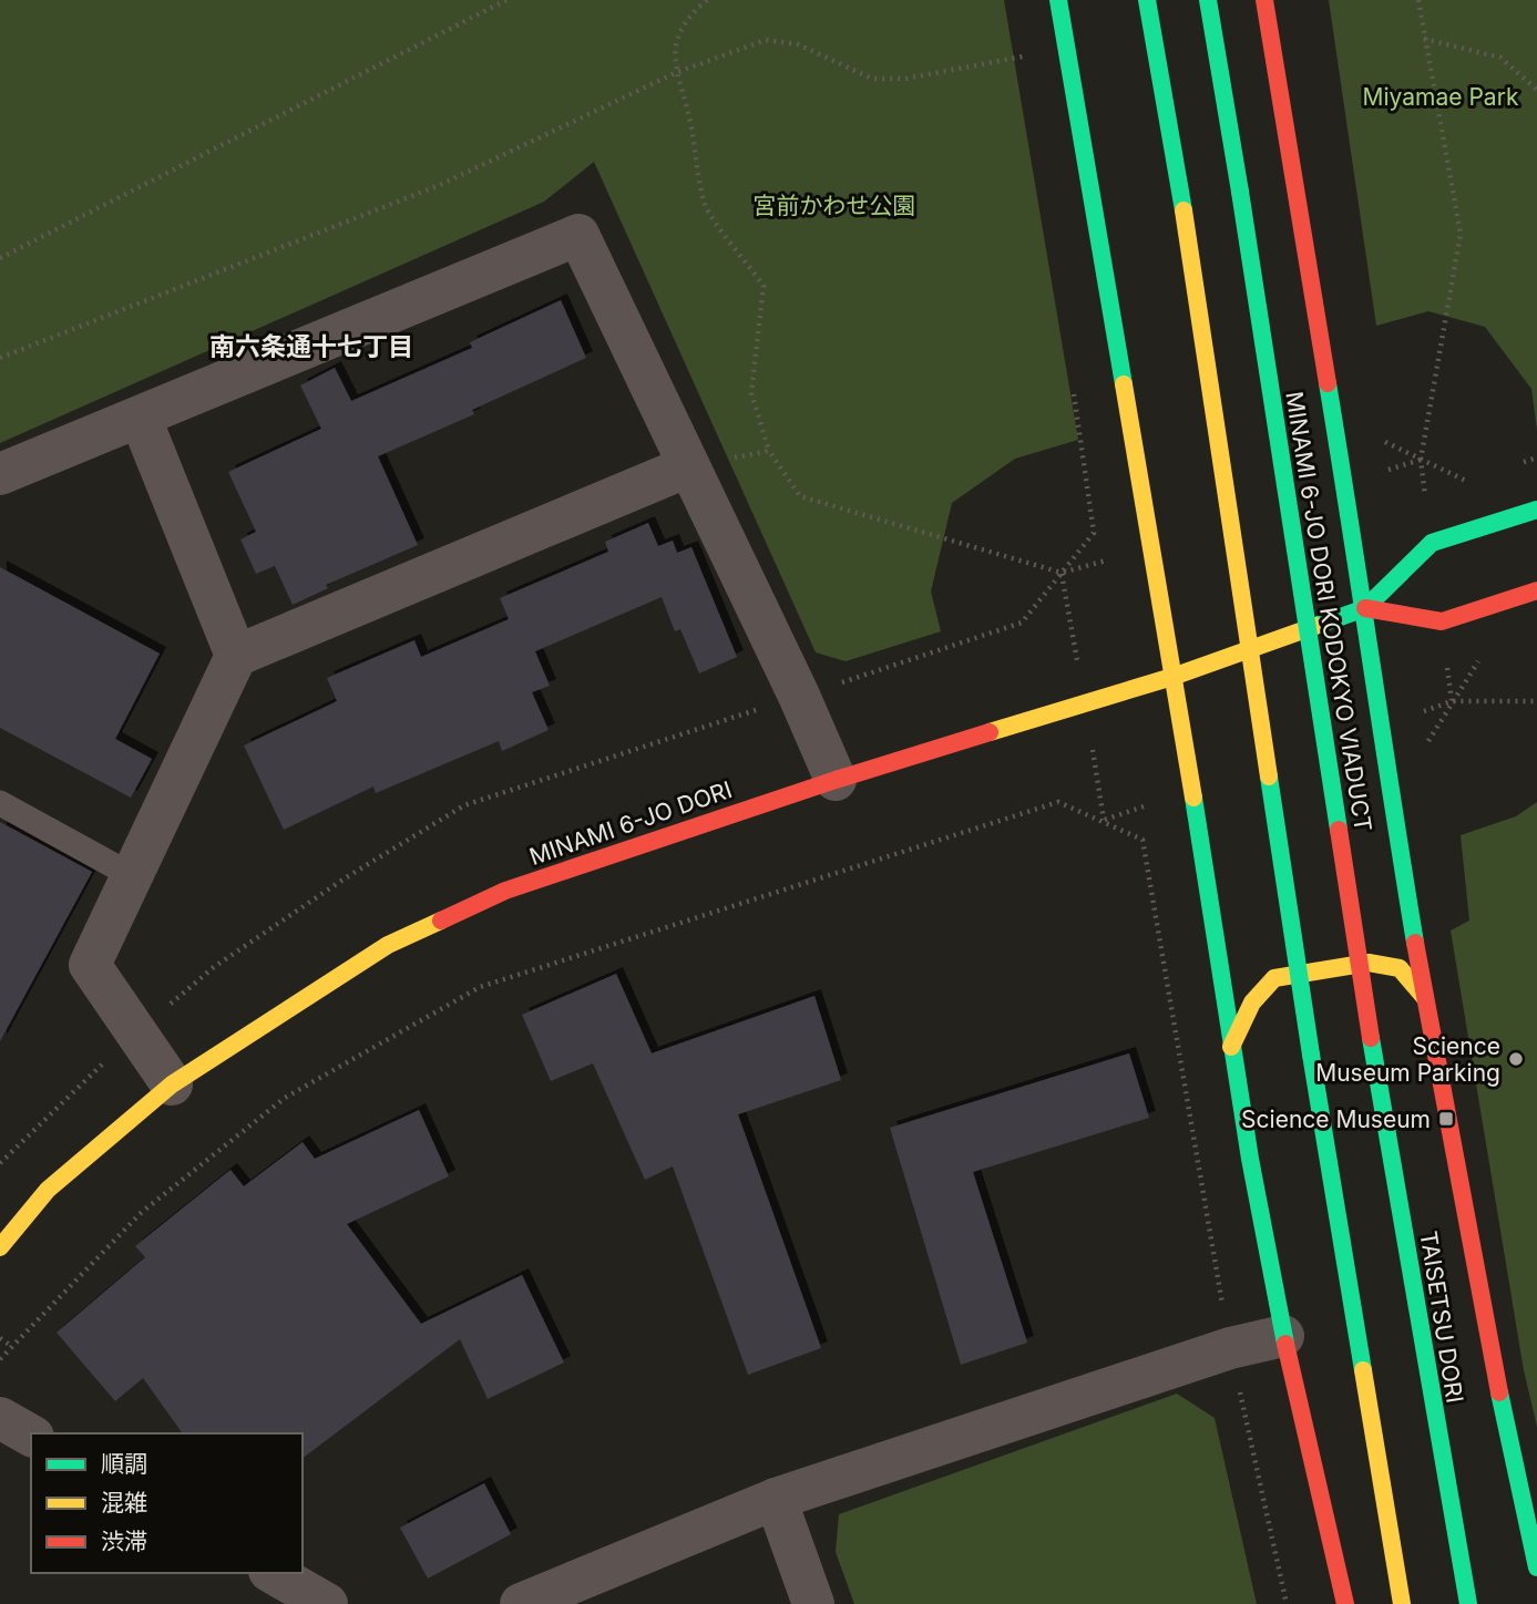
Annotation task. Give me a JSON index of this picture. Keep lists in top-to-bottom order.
{
  "streets": {
    "main road": ["MINAMI 6-JO DORI KODOKYO VIADUCT", "MINAMI 6-JO DORI", "TAISETSU DORI"]
  },
  "crossings": [
    ["MINAMI 6-JO DORI KODOKYO VIADUCT", "TAISETSU DORI"]
  ],
  "districts": ["南六条通十七丁目"],
  "parks": ["Miyamae Park", "宮前かわせ公園"],
  "places": {
    "other": ["Science Museum Parking"],
    "transit": ["Science Museum"]
  },
  "legend": ["順調", "混雑", "渋滞"]
}
